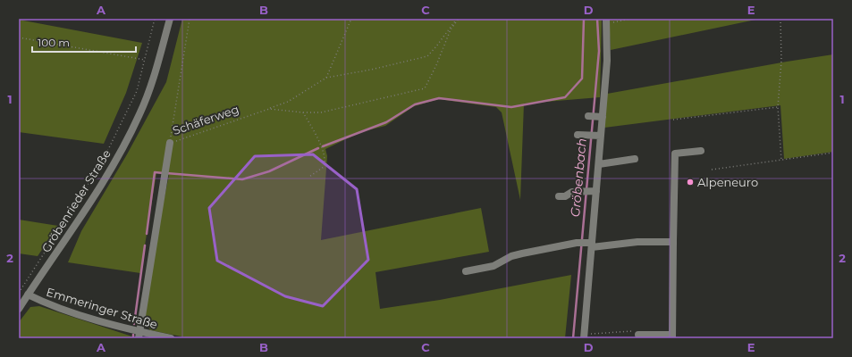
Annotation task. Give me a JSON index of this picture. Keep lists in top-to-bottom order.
{
  "streets": {
    "street": ["Schäferweg", "Gröbenrieder Straße", "Emmeringer Straße"]
  },
  "crossings": [
    ["Schäferweg", "Emmeringer Straße"],
    ["Gröbenrieder Straße", "Emmeringer Straße"]
  ],
  "water": ["Gröbenbach"],
  "places": ["Alpeneuro"],
  "scale_bar": "100 m",
  "grid": {
    "columns": [
      "A",
      "B",
      "C",
      "D",
      "E"
    ],
    "rows": ["1", "2"]
  }
}
